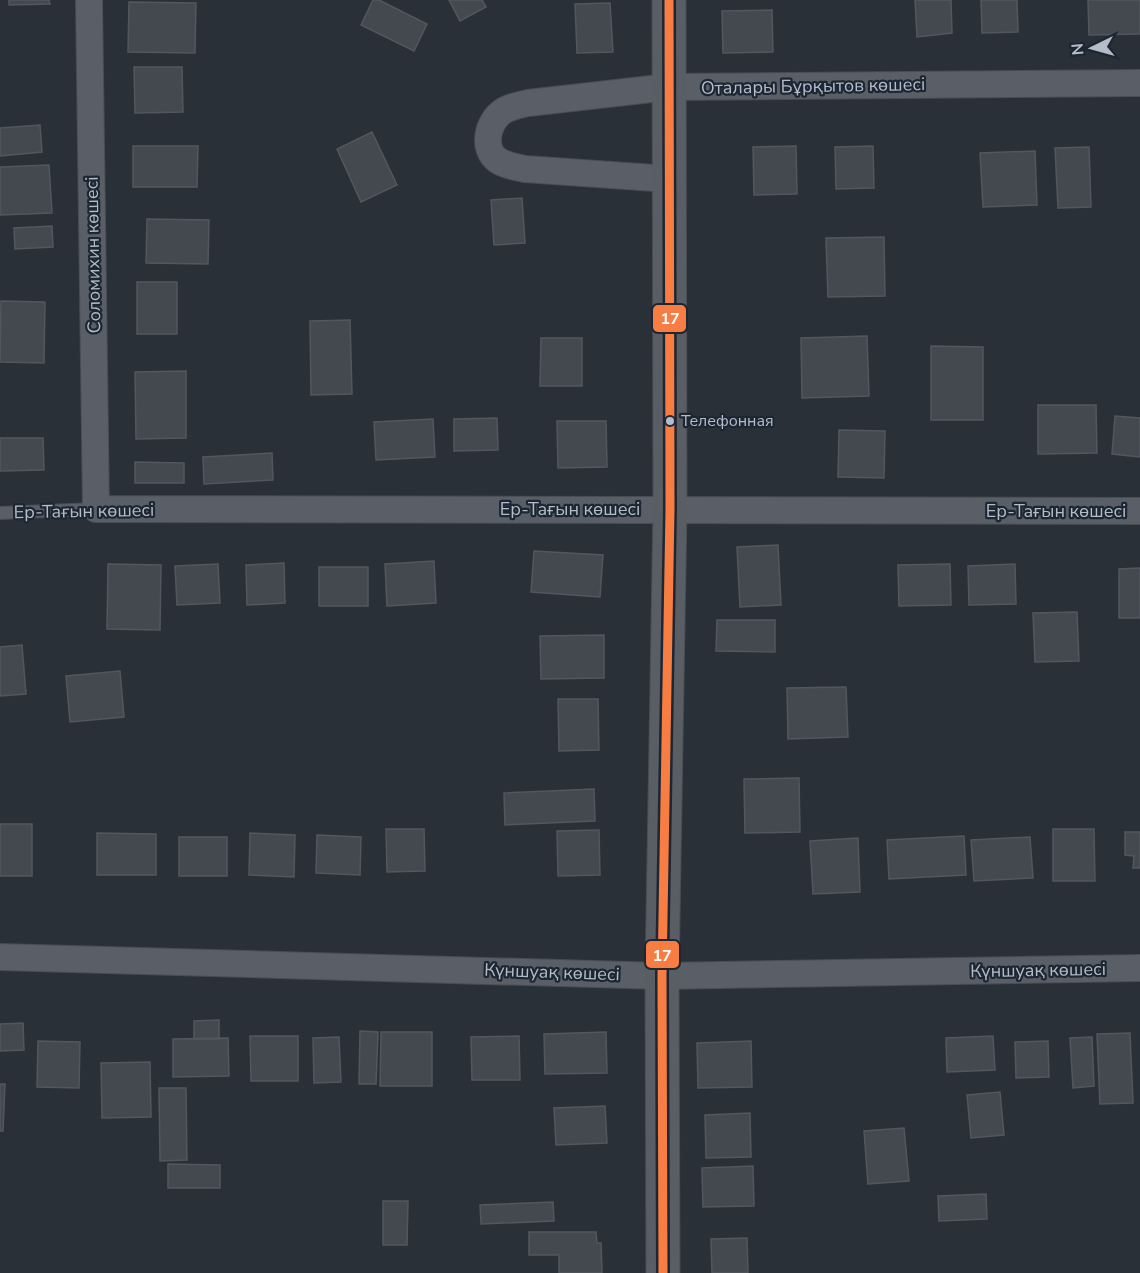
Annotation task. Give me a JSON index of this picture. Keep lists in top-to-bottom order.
{
  "streets": {
    "street": [
      "Оталары Бұрқытов көшесі",
      "Соломихин көшесі",
      "Ер-Тағын көшесі",
      "Күншуақ көшесі"
    ]
  },
  "crossings": [
    ["Соломихин көшесі", "Ер-Тағын көшесі"]
  ],
  "places": ["Телефонная"],
  "lines": ["transit line 17"],
  "north": "left"
}
